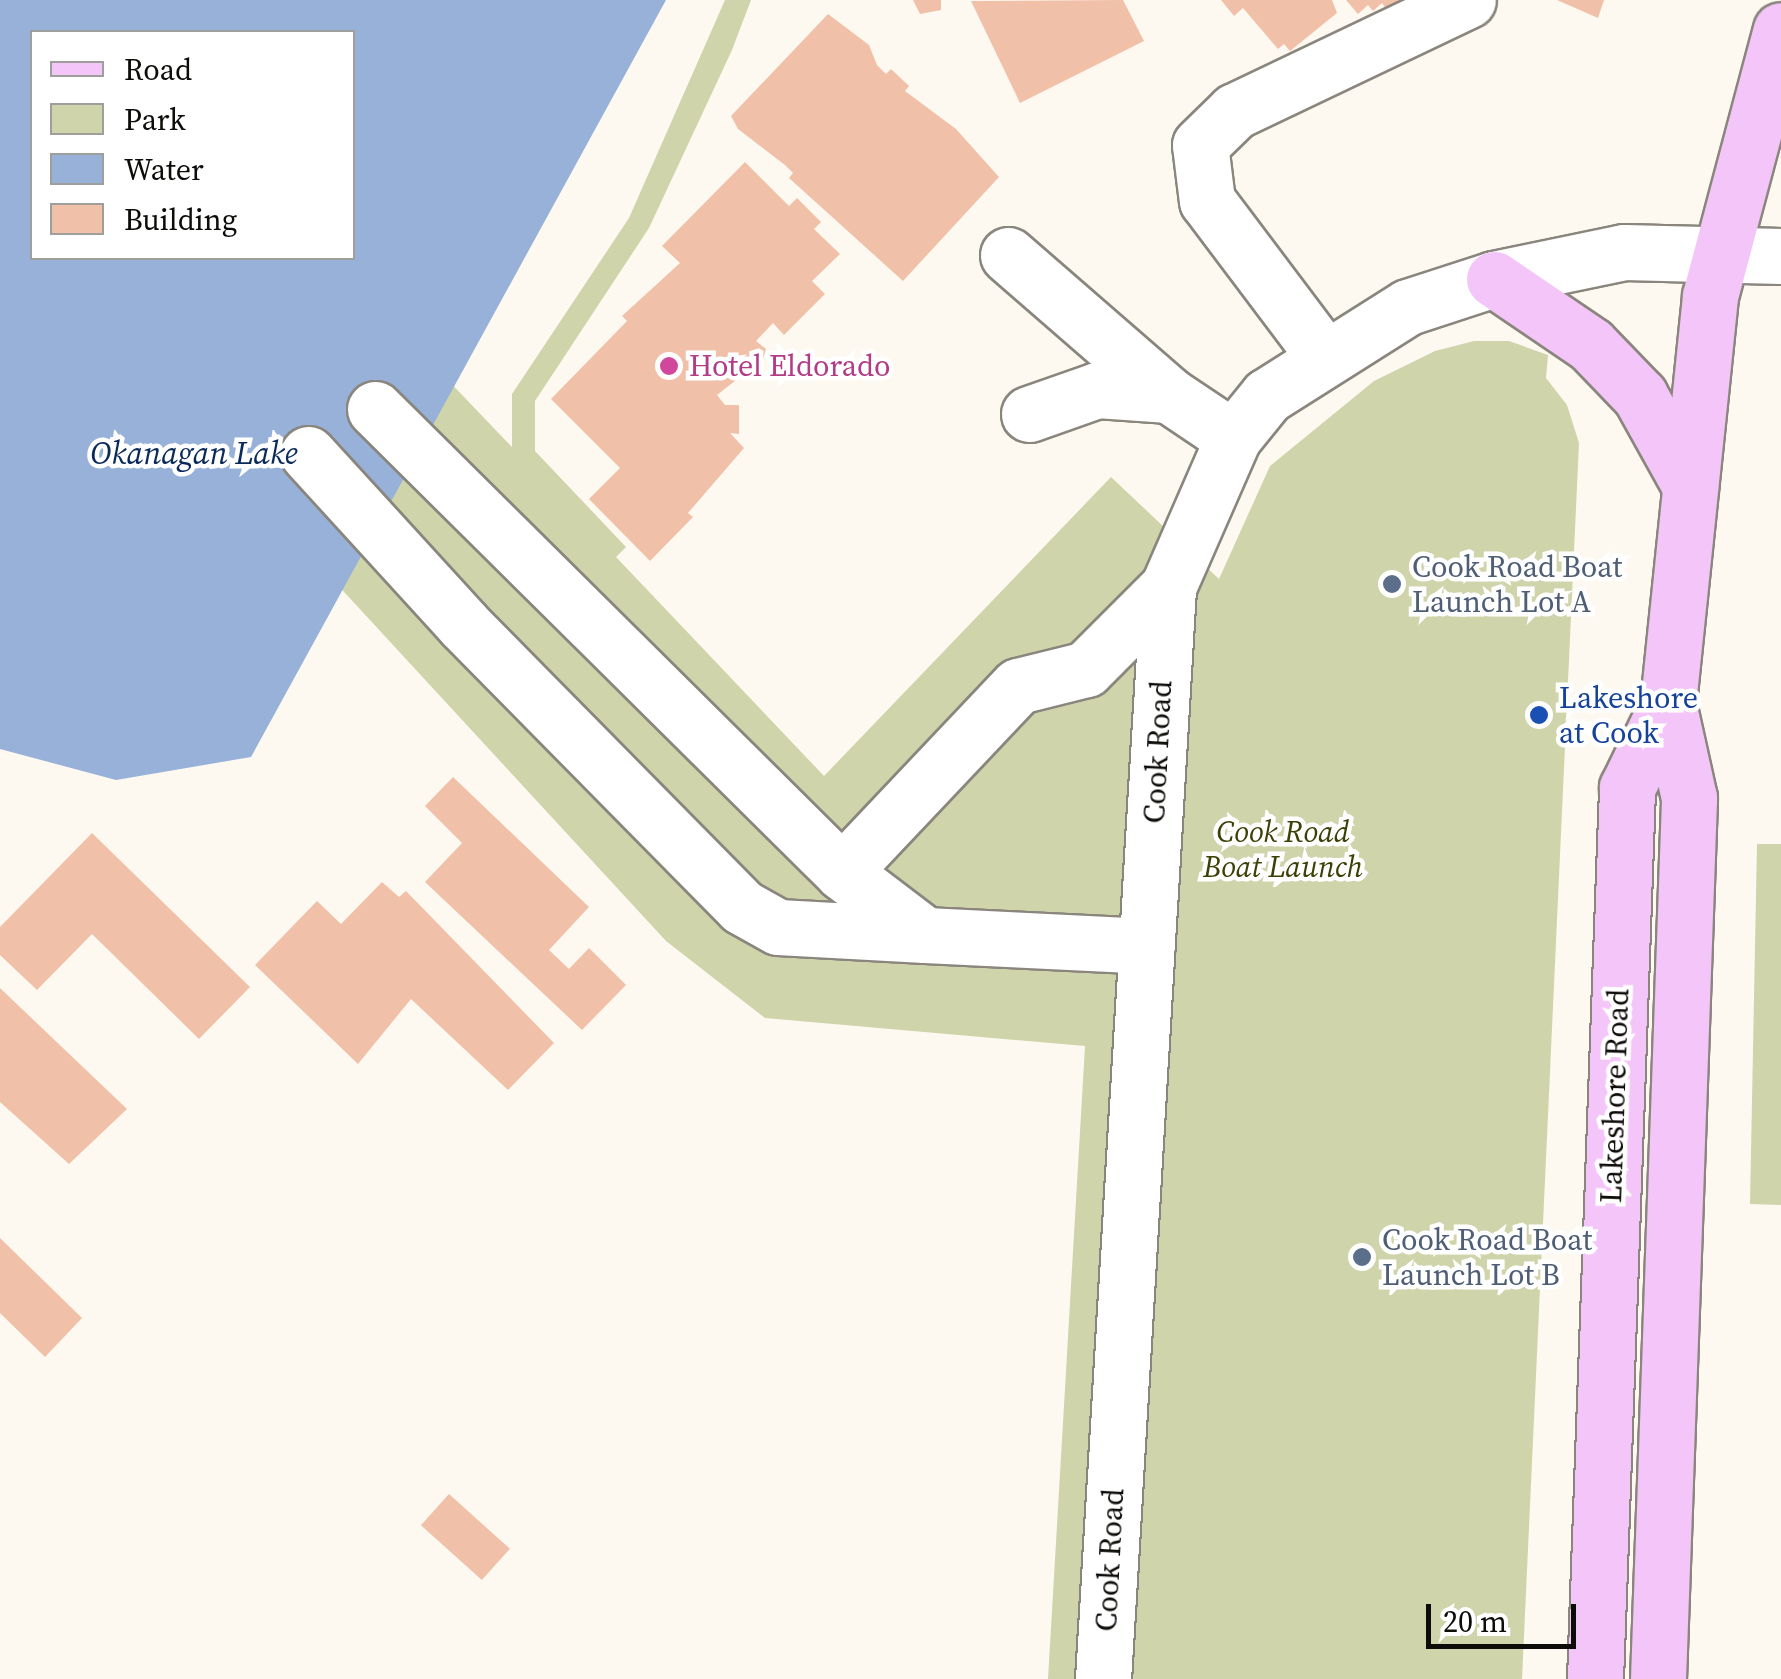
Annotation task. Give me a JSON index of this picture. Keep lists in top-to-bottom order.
{
  "streets": {
    "main road": ["Lakeshore Road"],
    "street": ["Cook Road"]
  },
  "crossings": [
    ["Cook Road", "Lakeshore Road"]
  ],
  "water": ["Okanagan Lake"],
  "parks": ["Cook Road Boat Launch"],
  "places": [
    "Hotel Eldorado",
    "Cook Road Boat Launch Lot A",
    "Lakeshore at Cook",
    "Cook Road Boat Launch Lot B"
  ],
  "legend": [
    "Road",
    "Park",
    "Water",
    "Building"
  ],
  "scale_bar": "20 m"
}
